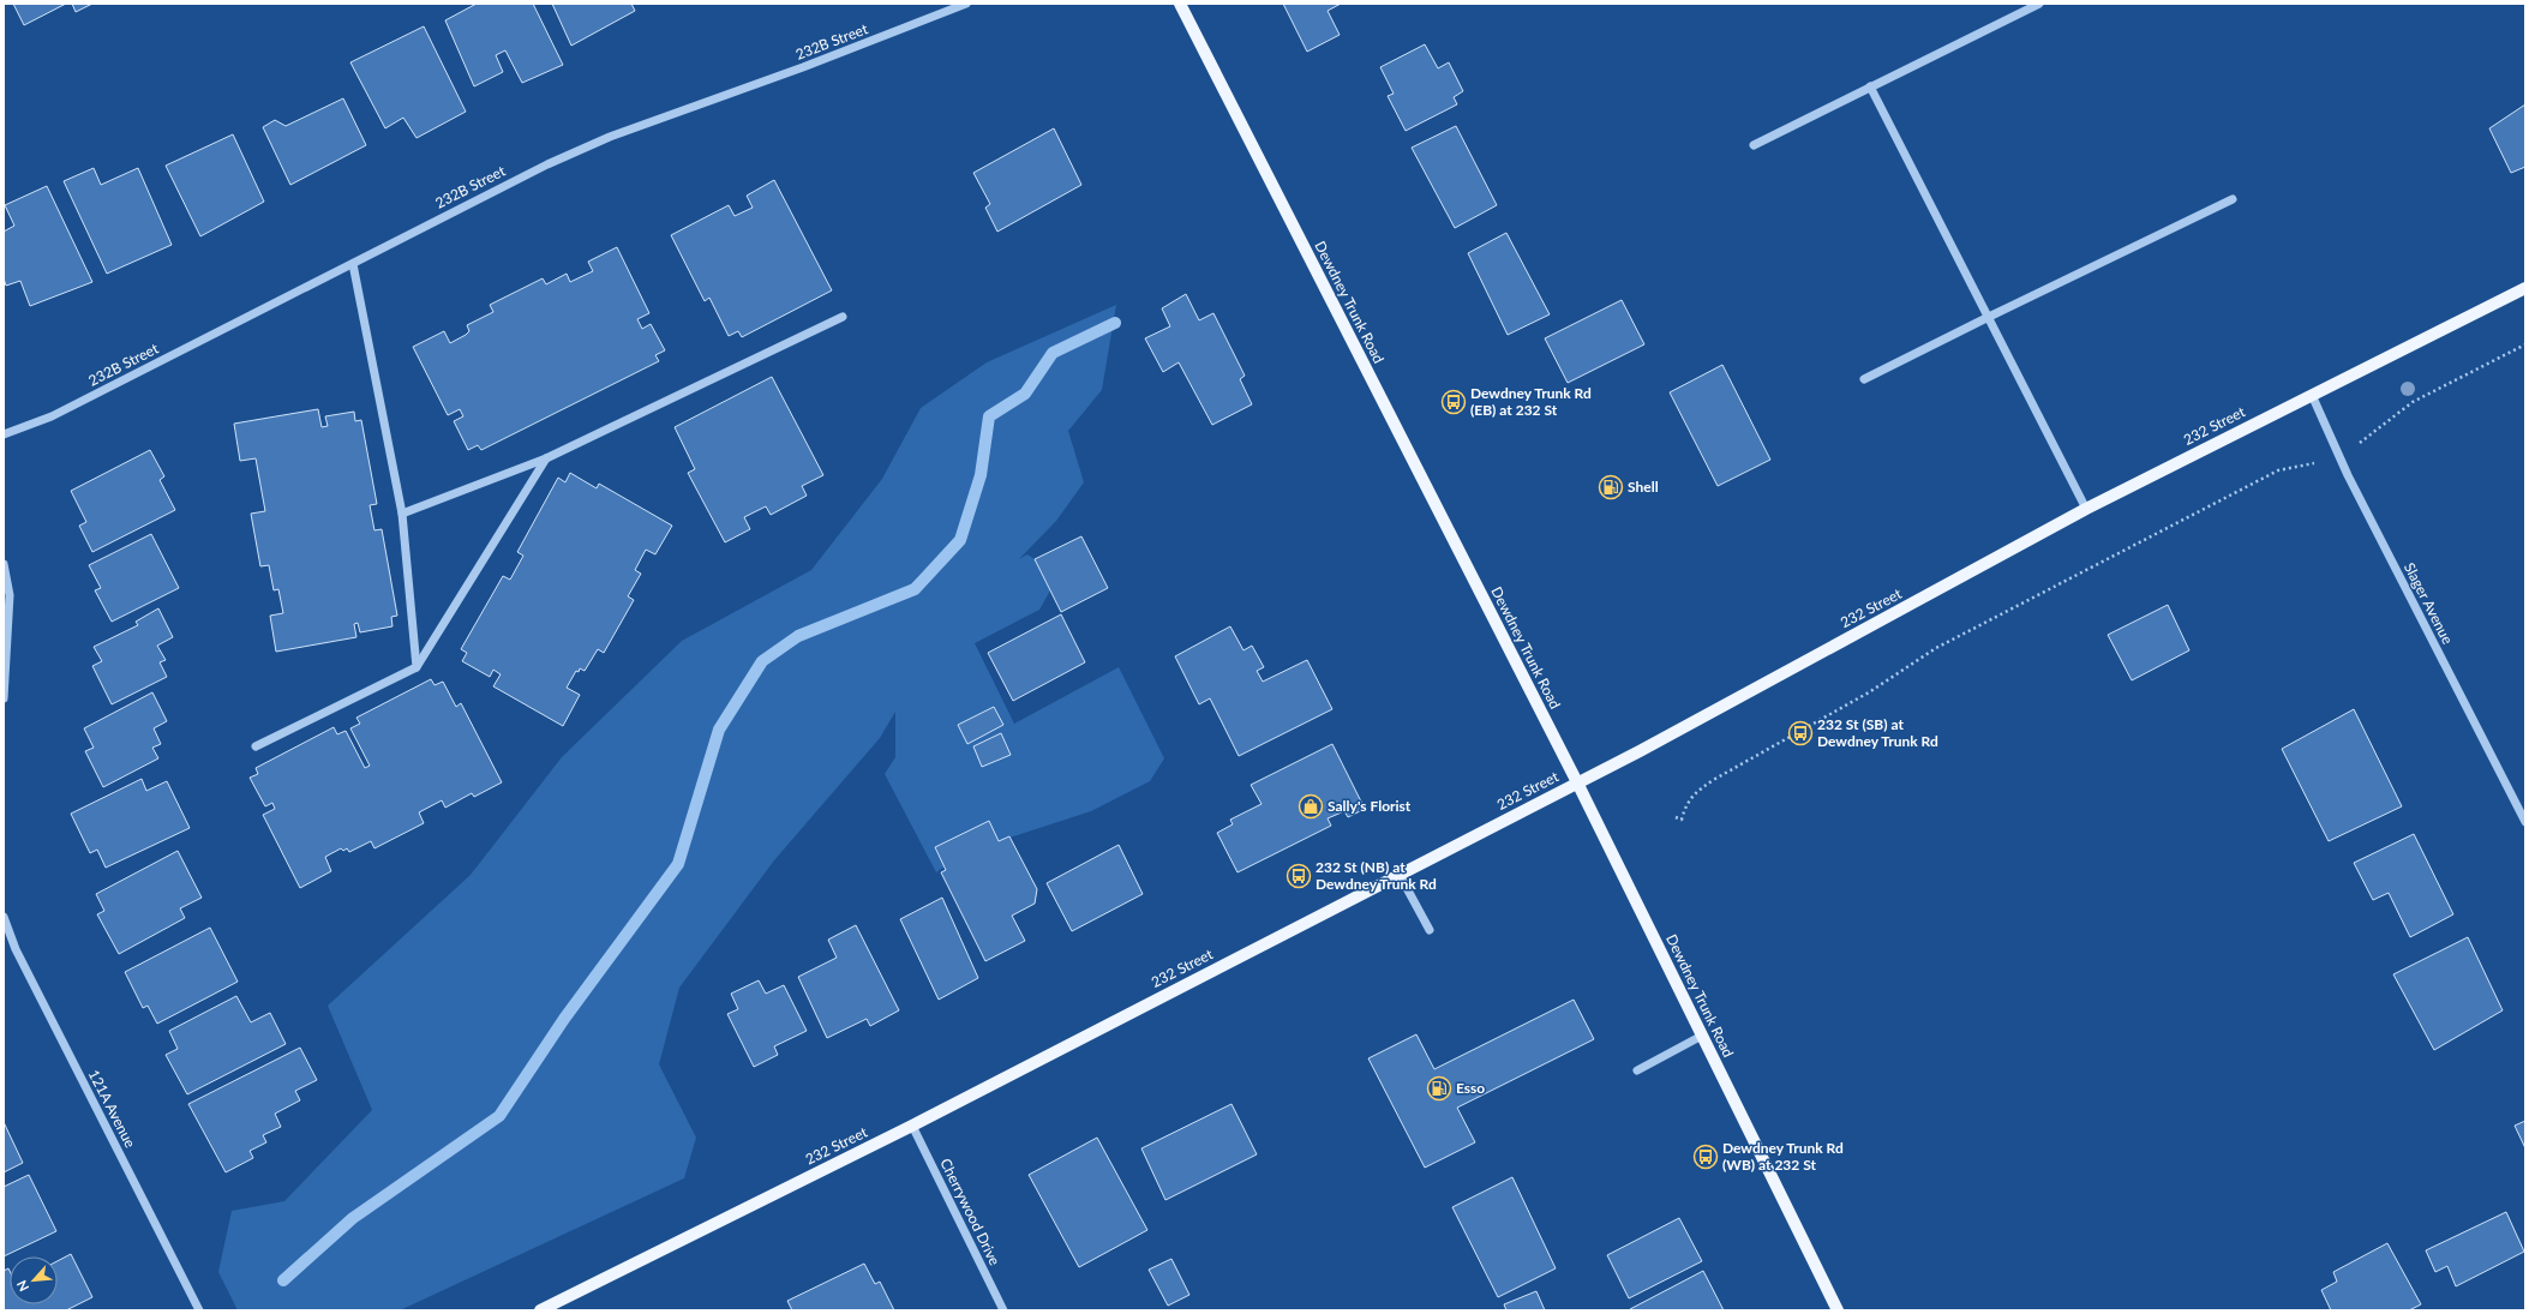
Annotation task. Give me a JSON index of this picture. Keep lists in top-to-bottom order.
{
  "streets": {
    "main road": ["Dewdney Trunk Road", "232 Street"],
    "street": [
      "232B Street",
      "Slager Avenue",
      "121A Avenue",
      "Cherrywood Drive"
    ]
  },
  "crossings": [
    ["Dewdney Trunk Road", "232 Street"],
    ["232 Street", "Slager Avenue"],
    ["232 Street", "Cherrywood Drive"]
  ],
  "places": {
    "bus stop": [
      "Dewdney Trunk Rd (EB) at 232 St",
      "232 St (SB) at Dewdney Trunk Rd",
      "232 St (NB) at Dewdney Trunk Rd",
      "Dewdney Trunk Rd (WB) at 232 St"
    ],
    "fuel station": ["Shell", "Esso"],
    "shop": ["Sally's Florist"]
  },
  "north": "bottom left"
}
